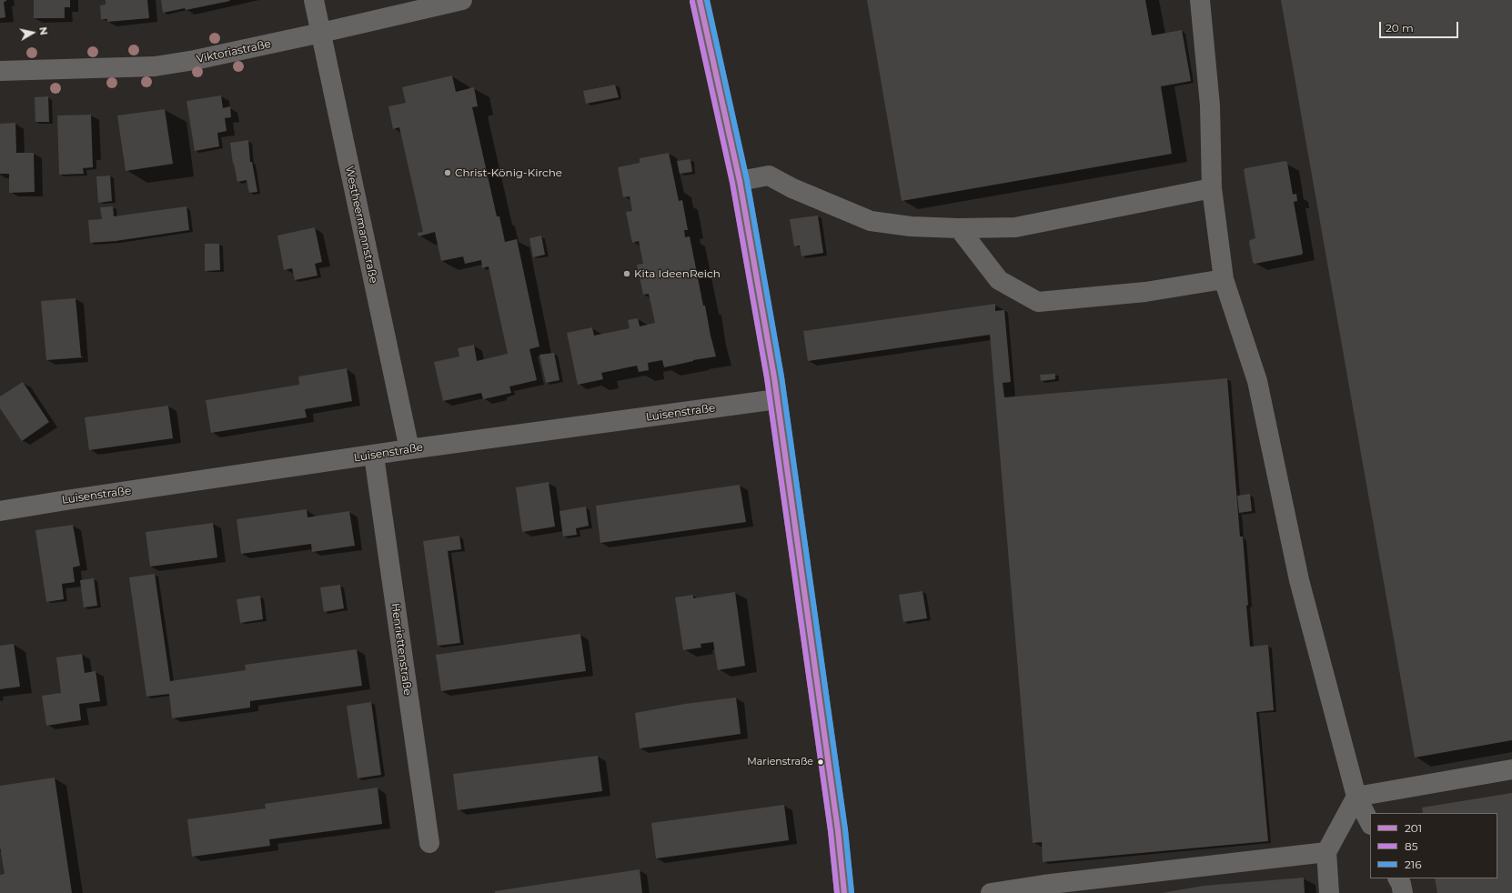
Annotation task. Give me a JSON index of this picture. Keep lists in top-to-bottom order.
{
  "streets": {
    "street": [
      "Viktoriastraße",
      "Westheermannstraße",
      "Luisenstraße",
      "Henriettenstraße"
    ]
  },
  "crossings": [
    ["Viktoriastraße", "Westheermannstraße"],
    ["Westheermannstraße", "Luisenstraße"],
    ["Luisenstraße", "Henriettenstraße"]
  ],
  "places": ["Christ-König-Kirche", "Kita IdeenReich", "Marienstraße"],
  "lines": ["transit line 201", "transit line 216", "transit line 85"],
  "legend": ["201", "85", "216"],
  "scale_bar": "20 m",
  "north": "right"
}
